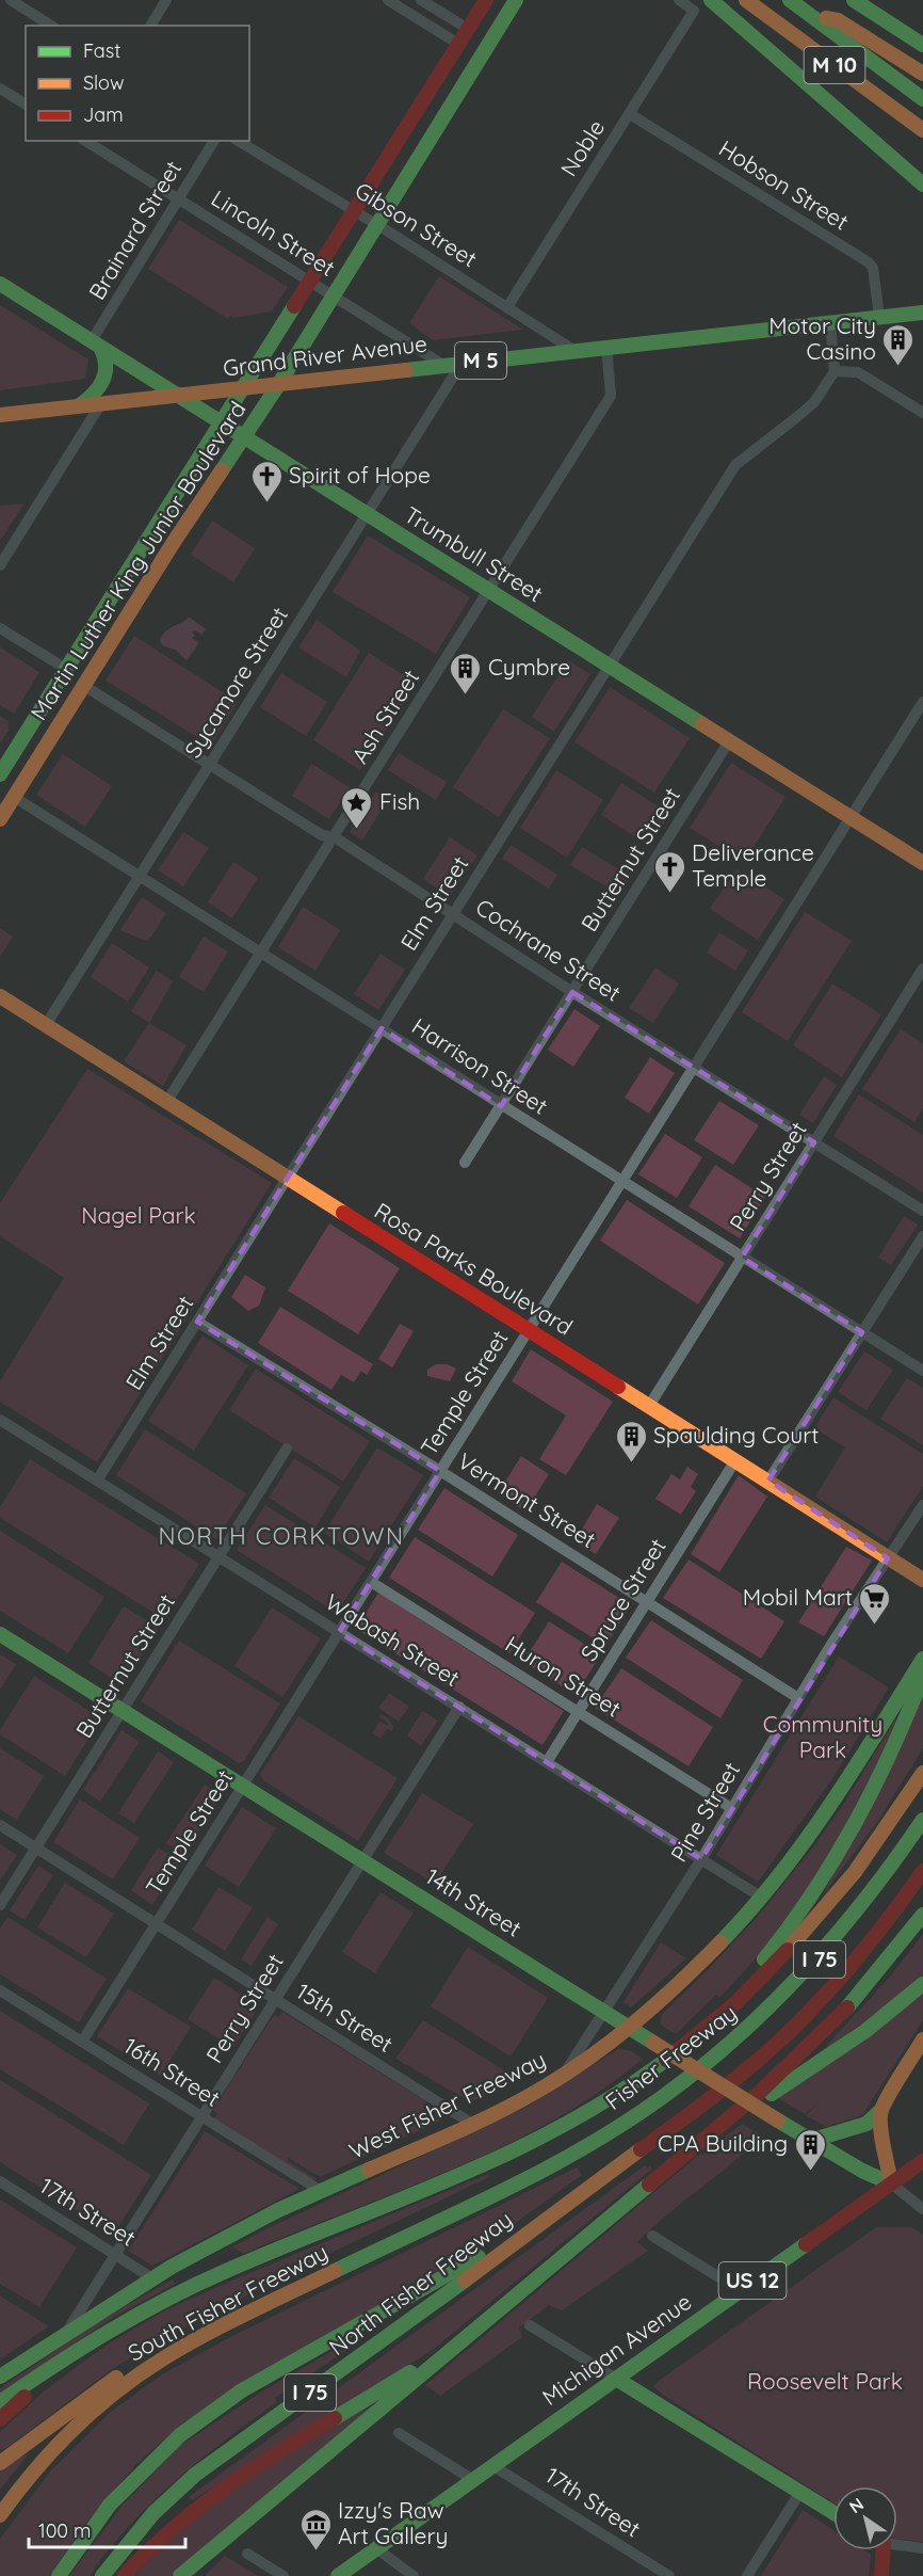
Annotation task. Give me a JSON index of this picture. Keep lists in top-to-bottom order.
{
  "streets": {
    "main road": [
      "M 10",
      "Grand River Avenue",
      "M 5",
      "Trumbull Street",
      "Martin Luther King Junior Boulevard",
      "Rosa Parks Boulevard",
      "14th Street",
      "I 75",
      "Fisher Freeway",
      "West Fisher Freeway",
      "US 12",
      "North Fisher Freeway",
      "South Fisher Freeway",
      "Michigan Avenue"
    ],
    "street": [
      "Noble",
      "Hobson Street",
      "Gibson Street",
      "Brainard Street",
      "Lincoln Street",
      "Sycamore Street",
      "Ash Street",
      "Butternut Street",
      "Elm Street",
      "Cochrane Street",
      "Harrison Street",
      "Perry Street",
      "Temple Street",
      "Vermont Street",
      "Spruce Street",
      "Wabash Street",
      "Huron Street",
      "Pine Street",
      "15th Street",
      "16th Street",
      "17th Street"
    ]
  },
  "crossings": [
    ["Noble", "Hobson Street"],
    ["Noble", "Gibson Street"],
    ["Hobson Street", "Grand River Avenue"],
    ["Gibson Street", "Grand River Avenue"],
    ["Gibson Street", "Martin Luther King Junior Boulevard"],
    ["Brainard Street", "Lincoln Street"],
    ["Brainard Street", "Trumbull Street"],
    ["Lincoln Street", "Grand River Avenue"],
    ["Lincoln Street", "Martin Luther King Junior Boulevard"],
    ["Grand River Avenue", "Trumbull Street"],
    ["Grand River Avenue", "Martin Luther King Junior Boulevard"],
    ["Grand River Avenue", "Sycamore Street"],
    ["Grand River Avenue", "Ash Street"],
    ["Trumbull Street", "Martin Luther King Junior Boulevard"],
    ["Trumbull Street", "Sycamore Street"],
    ["Trumbull Street", "Ash Street"],
    ["Trumbull Street", "Butternut Street"],
    ["Trumbull Street", "Elm Street"],
    ["Trumbull Street", "Temple Street"],
    ["Martin Luther King Junior Boulevard", "Cochrane Street"],
    ["Martin Luther King Junior Boulevard", "Harrison Street"],
    ["Sycamore Street", "Cochrane Street"],
    ["Sycamore Street", "Harrison Street"],
    ["Sycamore Street", "Rosa Parks Boulevard"],
    ["Ash Street", "Cochrane Street"],
    ["Ash Street", "Harrison Street"],
    ["Ash Street", "Rosa Parks Boulevard"],
    ["Butternut Street", "Cochrane Street"],
    ["Butternut Street", "Harrison Street"],
    ["Butternut Street", "Wabash Street"],
    ["Butternut Street", "14th Street"],
    ["Butternut Street", "15th Street"],
    ["Elm Street", "Cochrane Street"],
    ["Elm Street", "Harrison Street"],
    ["Elm Street", "Rosa Parks Boulevard"],
    ["Elm Street", "Vermont Street"],
    ["Elm Street", "Wabash Street"],
    ["Cochrane Street", "Perry Street"],
    ["Cochrane Street", "Temple Street"],
    ["Harrison Street", "Perry Street"],
    ["Harrison Street", "Temple Street"],
    ["Perry Street", "Rosa Parks Boulevard"],
    ["Perry Street", "Wabash Street"],
    ["Perry Street", "14th Street"],
    ["Perry Street", "15th Street"],
    ["Perry Street", "16th Street"],
    ["Perry Street", "West Fisher Freeway"],
    ["Perry Street", "17th Street"],
    ["Rosa Parks Boulevard", "Temple Street"],
    ["Rosa Parks Boulevard", "Spruce Street"],
    ["Rosa Parks Boulevard", "Pine Street"],
    ["Temple Street", "Vermont Street"],
    ["Temple Street", "Wabash Street"],
    ["Temple Street", "Huron Street"],
    ["Temple Street", "14th Street"],
    ["Temple Street", "15th Street"],
    ["Temple Street", "16th Street"],
    ["Vermont Street", "Spruce Street"],
    ["Vermont Street", "Pine Street"],
    ["Spruce Street", "Wabash Street"],
    ["Spruce Street", "Huron Street"],
    ["Wabash Street", "Pine Street"],
    ["Wabash Street", "West Fisher Freeway"],
    ["Huron Street", "Pine Street"],
    ["Pine Street", "14th Street"],
    ["Pine Street", "West Fisher Freeway"],
    ["14th Street", "West Fisher Freeway"],
    ["14th Street", "Michigan Avenue"],
    ["I 75", "North Fisher Freeway"],
    ["15th Street", "West Fisher Freeway"],
    ["Fisher Freeway", "South Fisher Freeway"],
    ["16th Street", "West Fisher Freeway"],
    ["West Fisher Freeway", "17th Street"],
    ["17th Street", "Michigan Avenue"]
  ],
  "districts": ["NORTH CORKTOWN"],
  "parks": ["Nagel Park", "Community Park", "Roosevelt Park"],
  "places": {
    "building": [
      "Motor City Casino",
      "Cymbre",
      "Spaulding Court",
      "CPA Building"
    ],
    "church": ["Spirit of Hope", "Deliverance Temple"],
    "place": ["Fish"],
    "supermarket": ["Mobil Mart"],
    "museum": ["Izzy's Raw Art Gallery"]
  },
  "legend": ["Fast", "Slow", "Jam"],
  "scale_bar": "100 m",
  "north": "top left"
}
